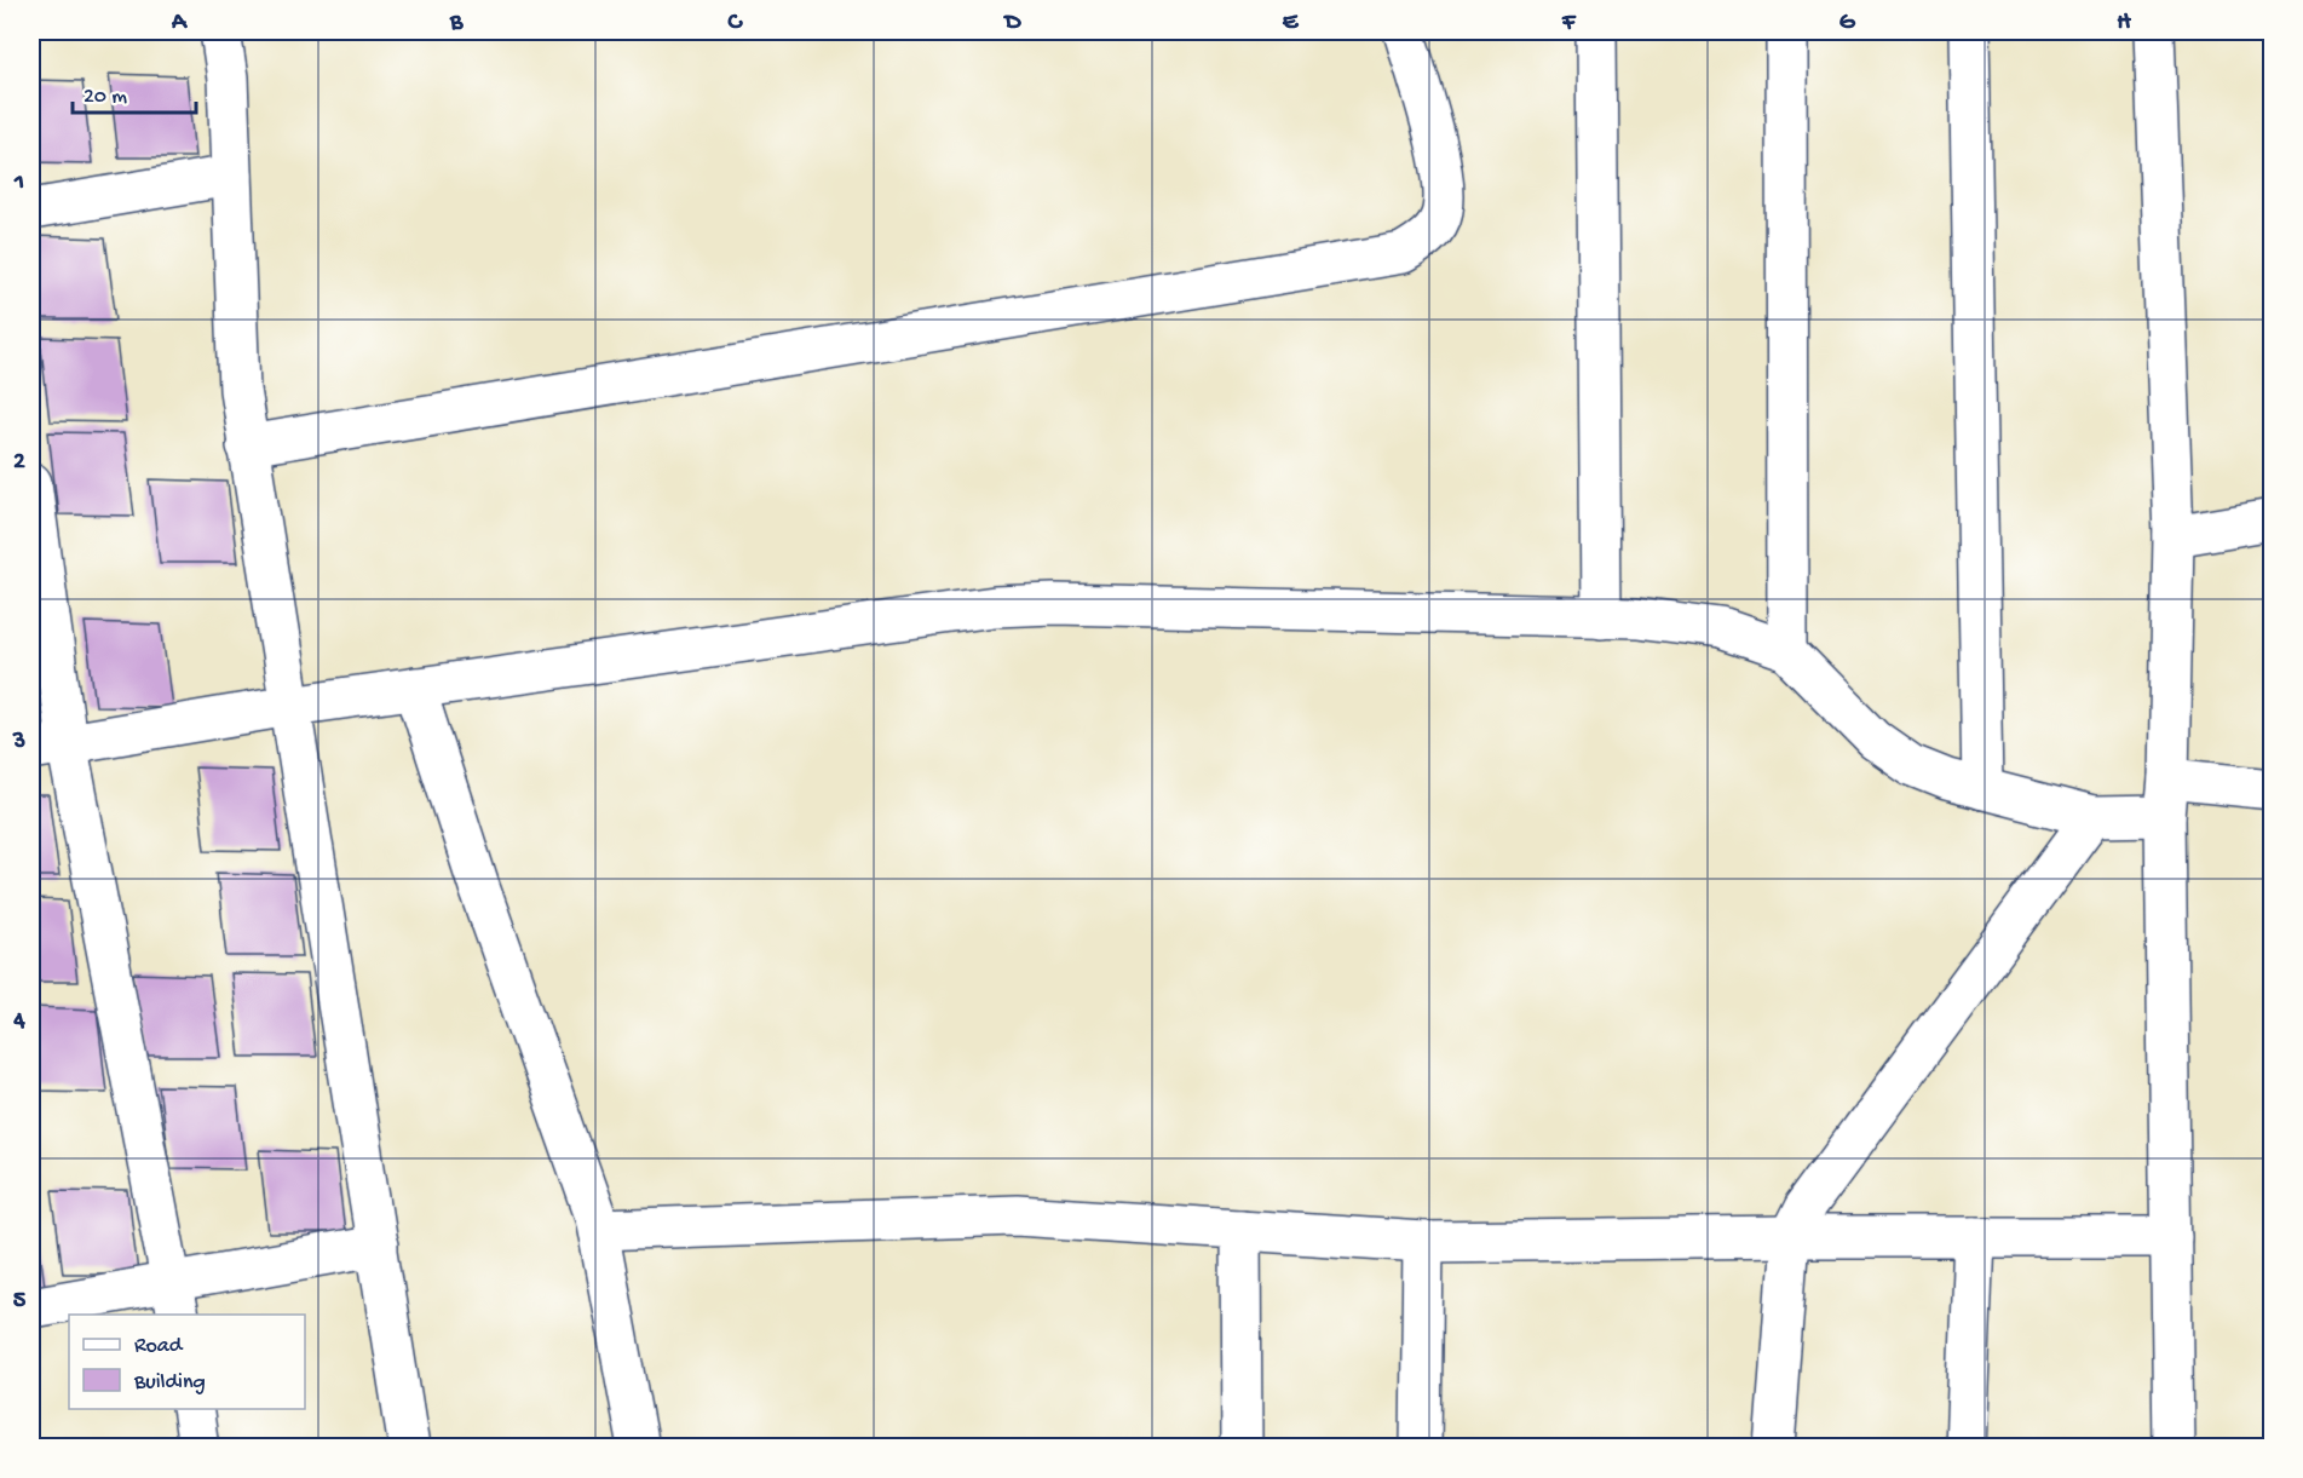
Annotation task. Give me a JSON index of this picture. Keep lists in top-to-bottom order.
{
  "legend": ["Road", "Building"],
  "scale_bar": "20 m",
  "grid": {
    "columns": [
      "A",
      "B",
      "C",
      "D",
      "E",
      "F",
      "G",
      "H"
    ],
    "rows": [
      "1",
      "2",
      "3",
      "4",
      "5"
    ]
  }
}
